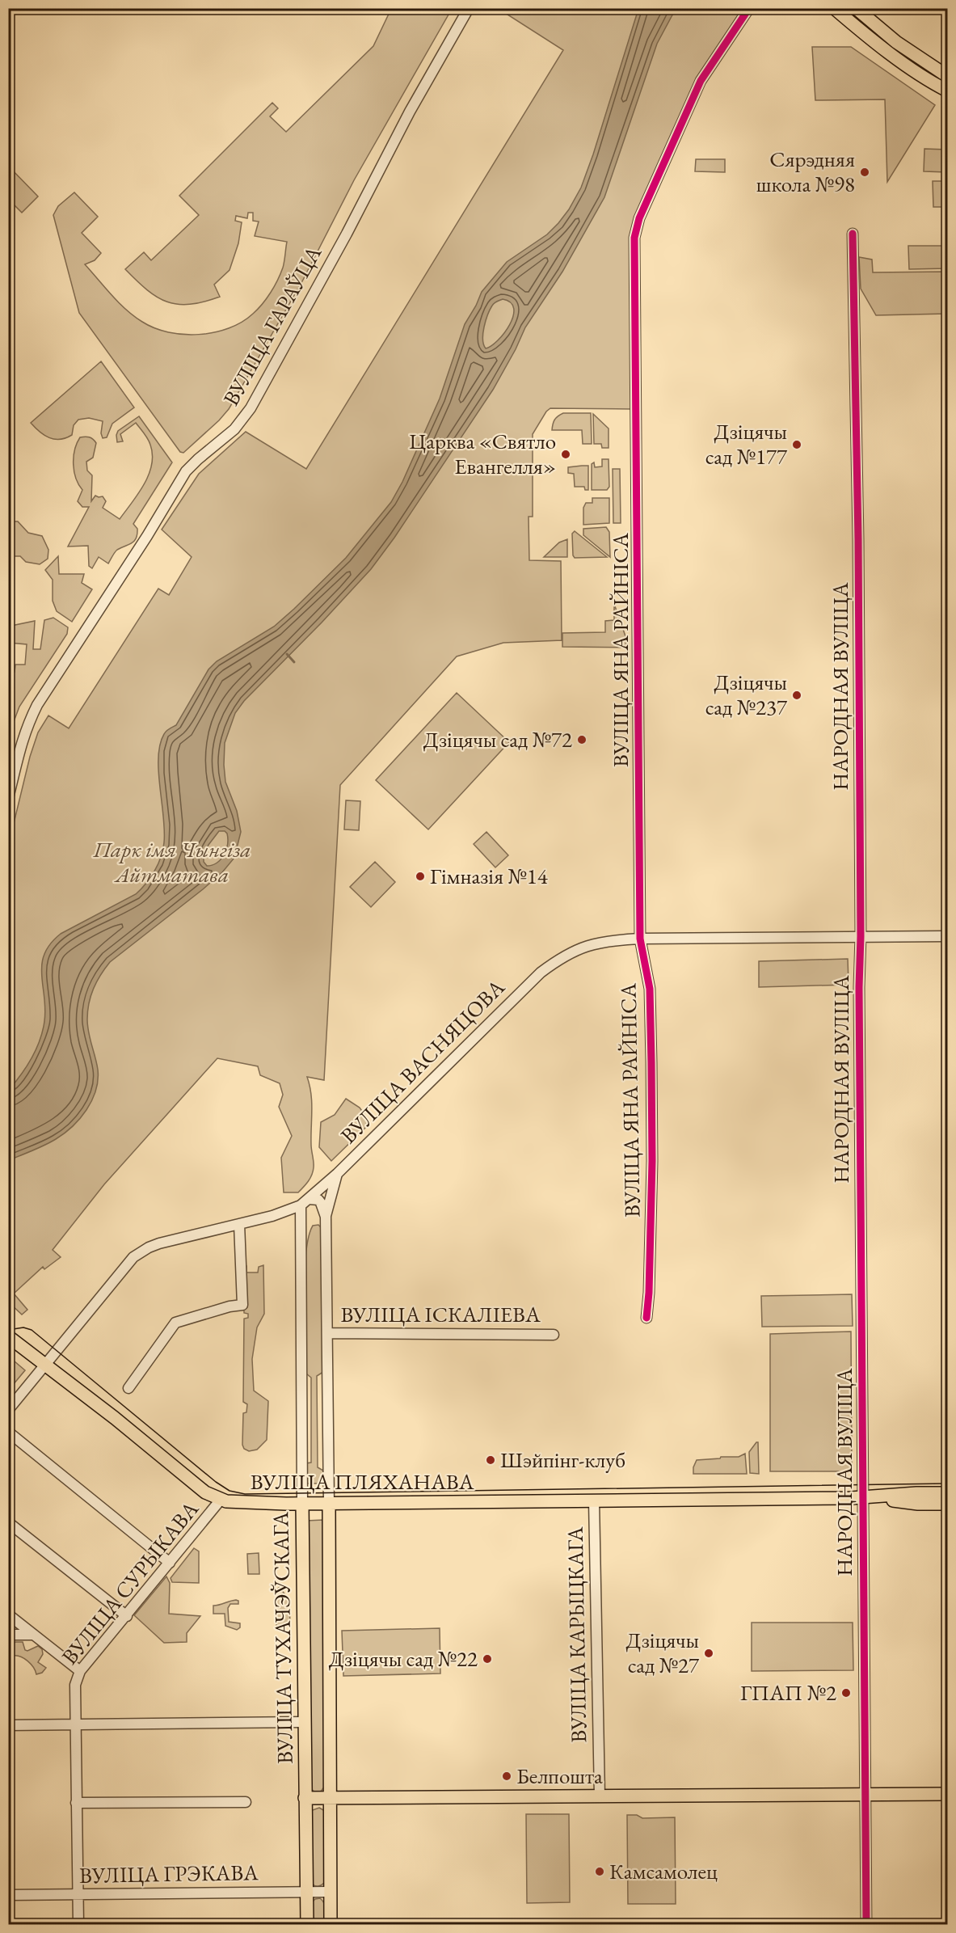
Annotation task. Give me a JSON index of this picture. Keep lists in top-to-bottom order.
{
  "streets": {
    "main road": ["ВУЛІЦА ПЛЯХАНАВА", "ВУЛІЦА ТУХАЧЭЎСКАГА"],
    "street": [
      "ВУЛІЦА ГАРАЎЦА",
      "ВУЛІЦА ЯНА РАЙНІСА",
      "НАРОДНАЯ ВУЛІЦА",
      "ВУЛІЦА ВАСНЯЦОВА",
      "ВУЛІЦА ІСКАЛІЕВА",
      "ВУЛІЦА СУРЫКАВА",
      "ВУЛІЦА КАРЫЦКАГА",
      "ВУЛІЦА ГРЭКАВА"
    ]
  },
  "crossings": [
    ["ВУЛІЦА ЯНА РАЙНІСА", "ВУЛІЦА ВАСНЯЦОВА"],
    ["НАРОДНАЯ ВУЛІЦА", "ВУЛІЦА ВАСНЯЦОВА"],
    ["НАРОДНАЯ ВУЛІЦА", "ВУЛІЦА ПЛЯХАНАВА"],
    ["ВУЛІЦА ВАСНЯЦОВА", "ВУЛІЦА ПЛЯХАНАВА"],
    ["ВУЛІЦА ВАСНЯЦОВА", "ВУЛІЦА ТУХАЧЭЎСКАГА"],
    ["ВУЛІЦА ІСКАЛІЕВА", "ВУЛІЦА ТУХАЧЭЎСКАГА"],
    ["ВУЛІЦА ПЛЯХАНАВА", "ВУЛІЦА СУРЫКАВА"],
    ["ВУЛІЦА ПЛЯХАНАВА", "ВУЛІЦА КАРЫЦКАГА"],
    ["ВУЛІЦА ПЛЯХАНАВА", "ВУЛІЦА ТУХАЧЭЎСКАГА"],
    ["ВУЛІЦА СУРЫКАВА", "ВУЛІЦА ГРЭКАВА"],
    ["ВУЛІЦА ТУХАЧЭЎСКАГА", "ВУЛІЦА ГРЭКАВА"]
  ],
  "parks": ["Парк імя Чынгіза Айтматава"],
  "places": [
    "Сярэдняя школа №98",
    "Дзіцячы сад №177",
    "Царква «Святло Евангелля»",
    "Дзіцячы сад №237",
    "Дзіцячы сад №72",
    "Гімназія №14",
    "Шэйпінг-клуб",
    "Дзіцячы сад №27",
    "Дзіцячы сад №22",
    "ГПАП №2",
    "Белпошта",
    "Камсамолец"
  ]
}
